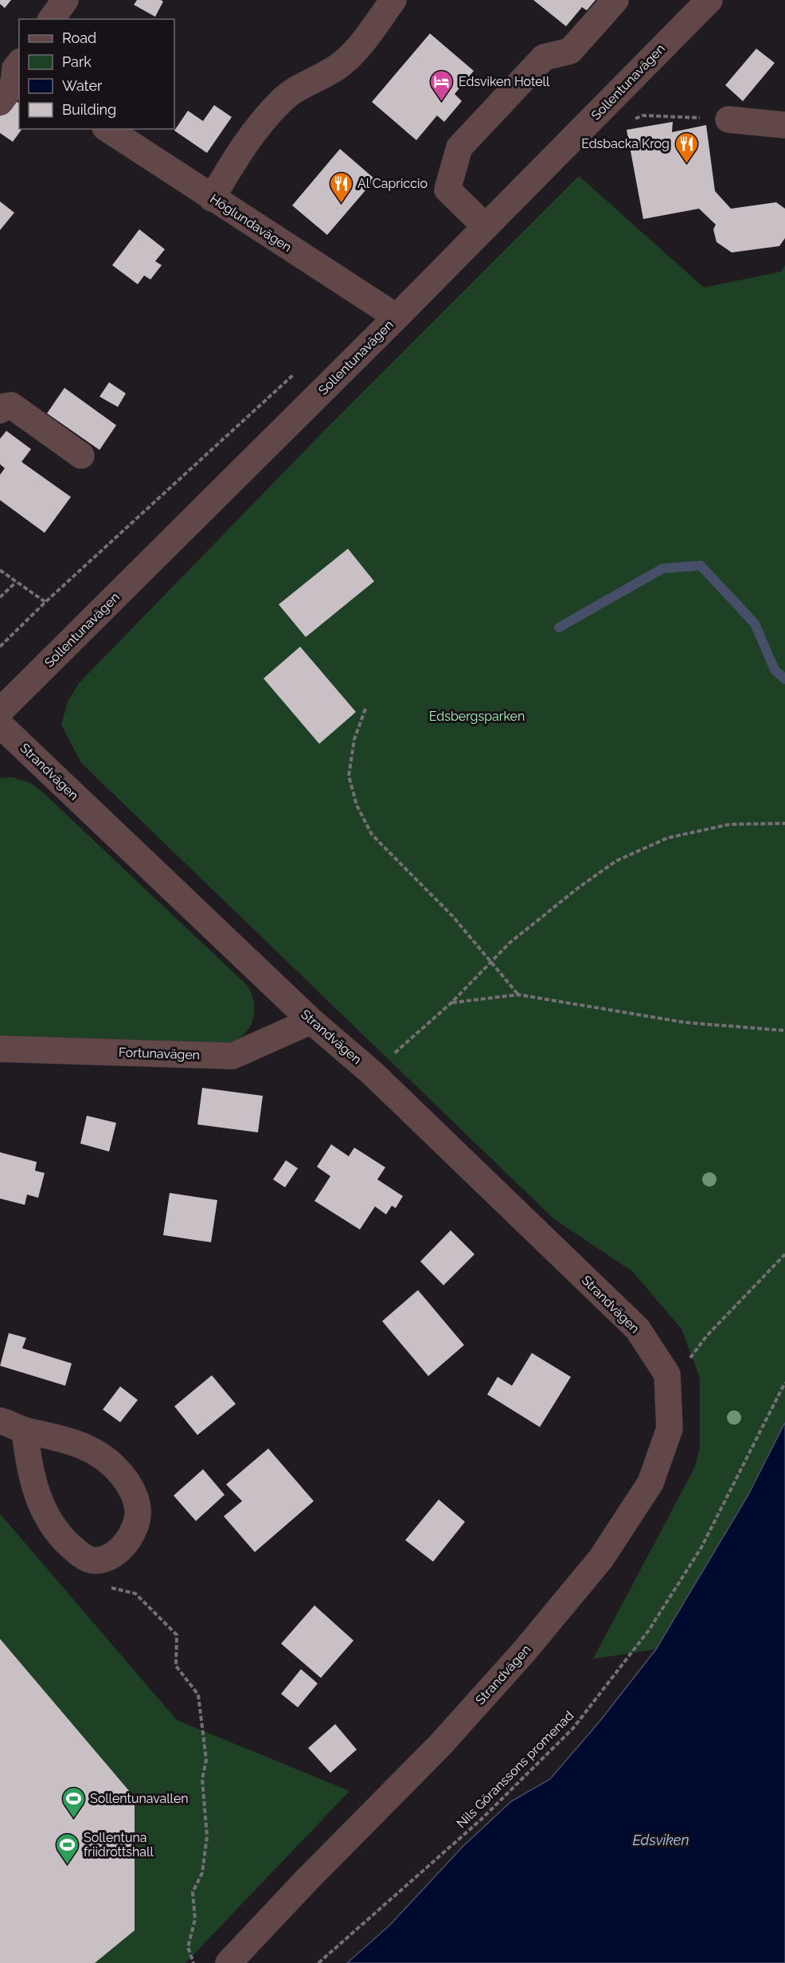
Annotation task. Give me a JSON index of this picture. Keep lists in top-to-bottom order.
{
  "streets": {
    "street": [
      "Sollentunavägen",
      "Höglundavägen",
      "Strandvägen",
      "Fortunavägen"
    ],
    "path": ["Nils Göranssons promenad"]
  },
  "crossings": [
    ["Sollentunavägen", "Höglundavägen"],
    ["Strandvägen", "Fortunavägen"]
  ],
  "water": ["Edsviken"],
  "parks": ["Edsbergsparken"],
  "places": {
    "hotel": ["Edsviken Hotell"],
    "restaurant": ["Edsbacka Krog", "Al Capriccio"],
    "sports": ["Sollentunavallen", "Sollentuna friidrottshall"]
  },
  "legend": [
    "Road",
    "Park",
    "Water",
    "Building"
  ]
}
